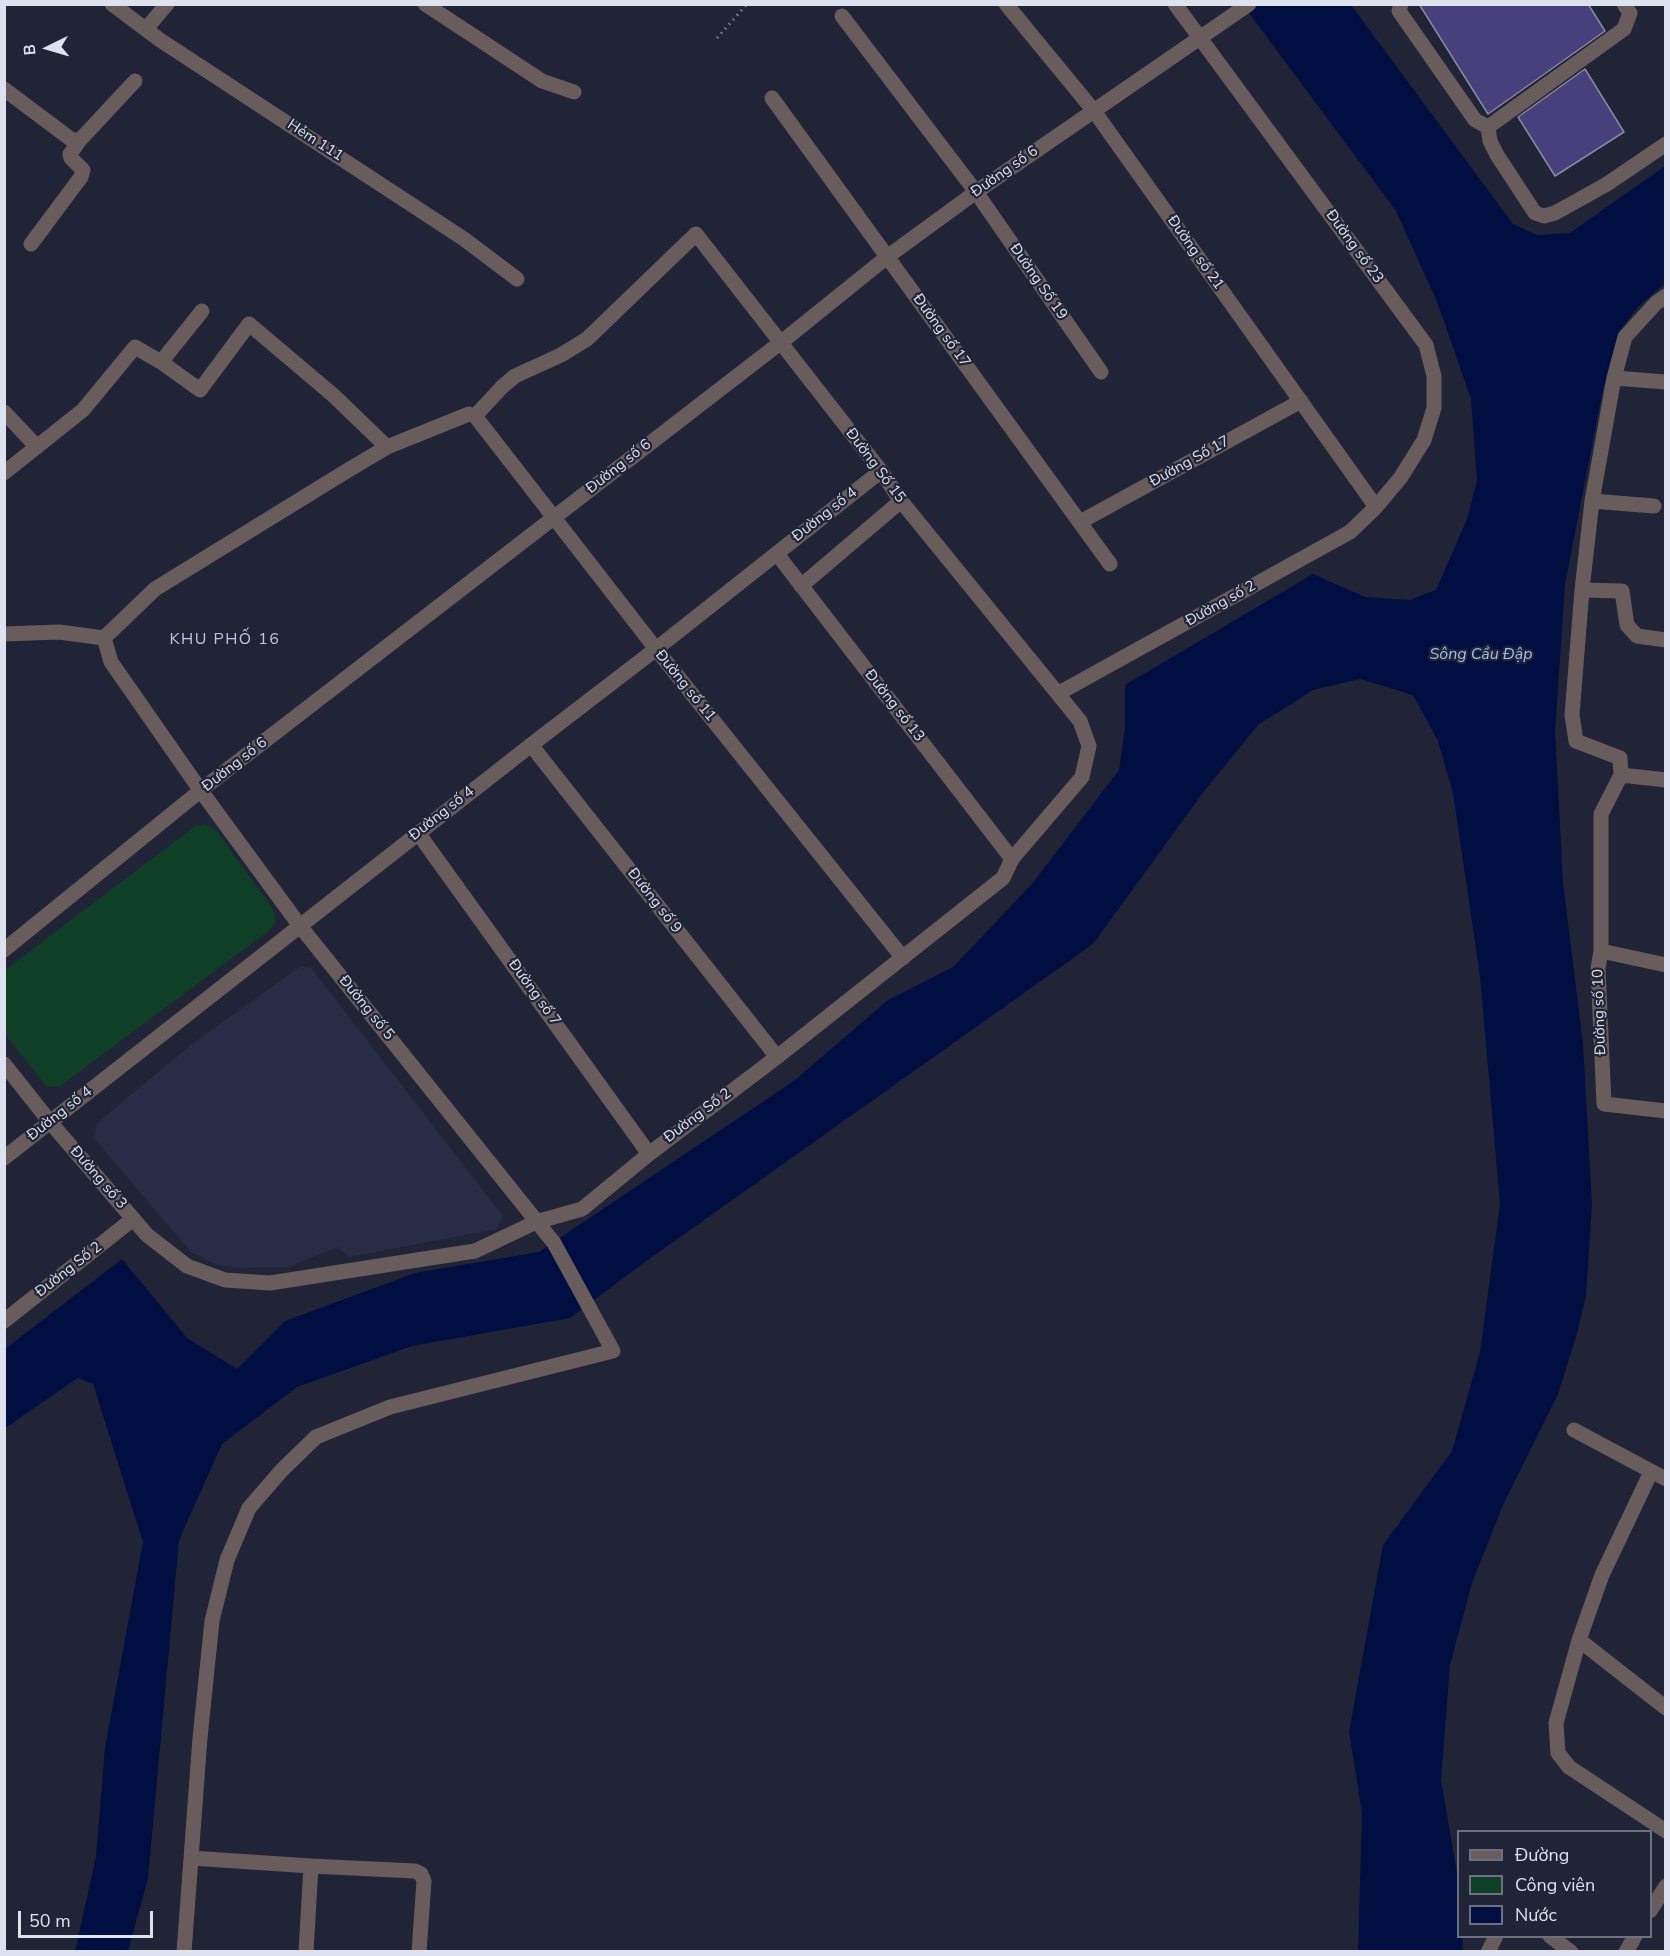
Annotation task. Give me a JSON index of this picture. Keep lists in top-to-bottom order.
{
  "streets": {
    "street": [
      "Hẻm 111",
      "Đường số 6",
      "Đường số 23",
      "Đường số 21",
      "Đường Số 19",
      "Đường số 17",
      "Đường Số 17",
      "Đường Số 15",
      "Đường số 4",
      "Đường số 2",
      "Đường số 11",
      "Đường số 13",
      "Đường số 9",
      "Đường số 7",
      "Đường số 5",
      "Đường số 10",
      "Đường Số 2",
      "Đường số 3"
    ]
  },
  "crossings": [
    ["Đường số 6", "Đường số 23"],
    ["Đường số 6", "Đường số 21"],
    ["Đường số 6", "Đường Số 19"],
    ["Đường số 6", "Đường số 17"],
    ["Đường số 6", "Đường Số 15"],
    ["Đường số 6", "Đường số 11"],
    ["Đường số 6", "Đường số 5"],
    ["Đường số 23", "Đường số 21"],
    ["Đường số 23", "Đường số 2"],
    ["Đường số 21", "Đường Số 17"],
    ["Đường số 21", "Đường số 2"],
    ["Đường số 17", "Đường Số 17"],
    ["Đường Số 15", "Đường số 4"],
    ["Đường Số 15", "Đường số 2"],
    ["Đường Số 15", "Đường số 11"],
    ["Đường Số 15", "Đường Số 2"],
    ["Đường số 4", "Đường số 11"],
    ["Đường số 4", "Đường số 13"],
    ["Đường số 4", "Đường số 9"],
    ["Đường số 4", "Đường số 7"],
    ["Đường số 4", "Đường số 5"],
    ["Đường số 4", "Đường số 3"],
    ["Đường số 2", "Đường Số 2"],
    ["Đường số 11", "Đường Số 2"],
    ["Đường số 13", "Đường Số 2"],
    ["Đường số 9", "Đường Số 2"],
    ["Đường số 7", "Đường Số 2"],
    ["Đường số 5", "Đường Số 2"],
    ["Đường Số 2", "Đường số 3"]
  ],
  "districts": ["KHU PHỐ 16"],
  "water": ["Sông Cầu Đập"],
  "legend": ["Đường", "Công viên", "Nước"],
  "scale_bar": "50 m",
  "north": "left"
}
